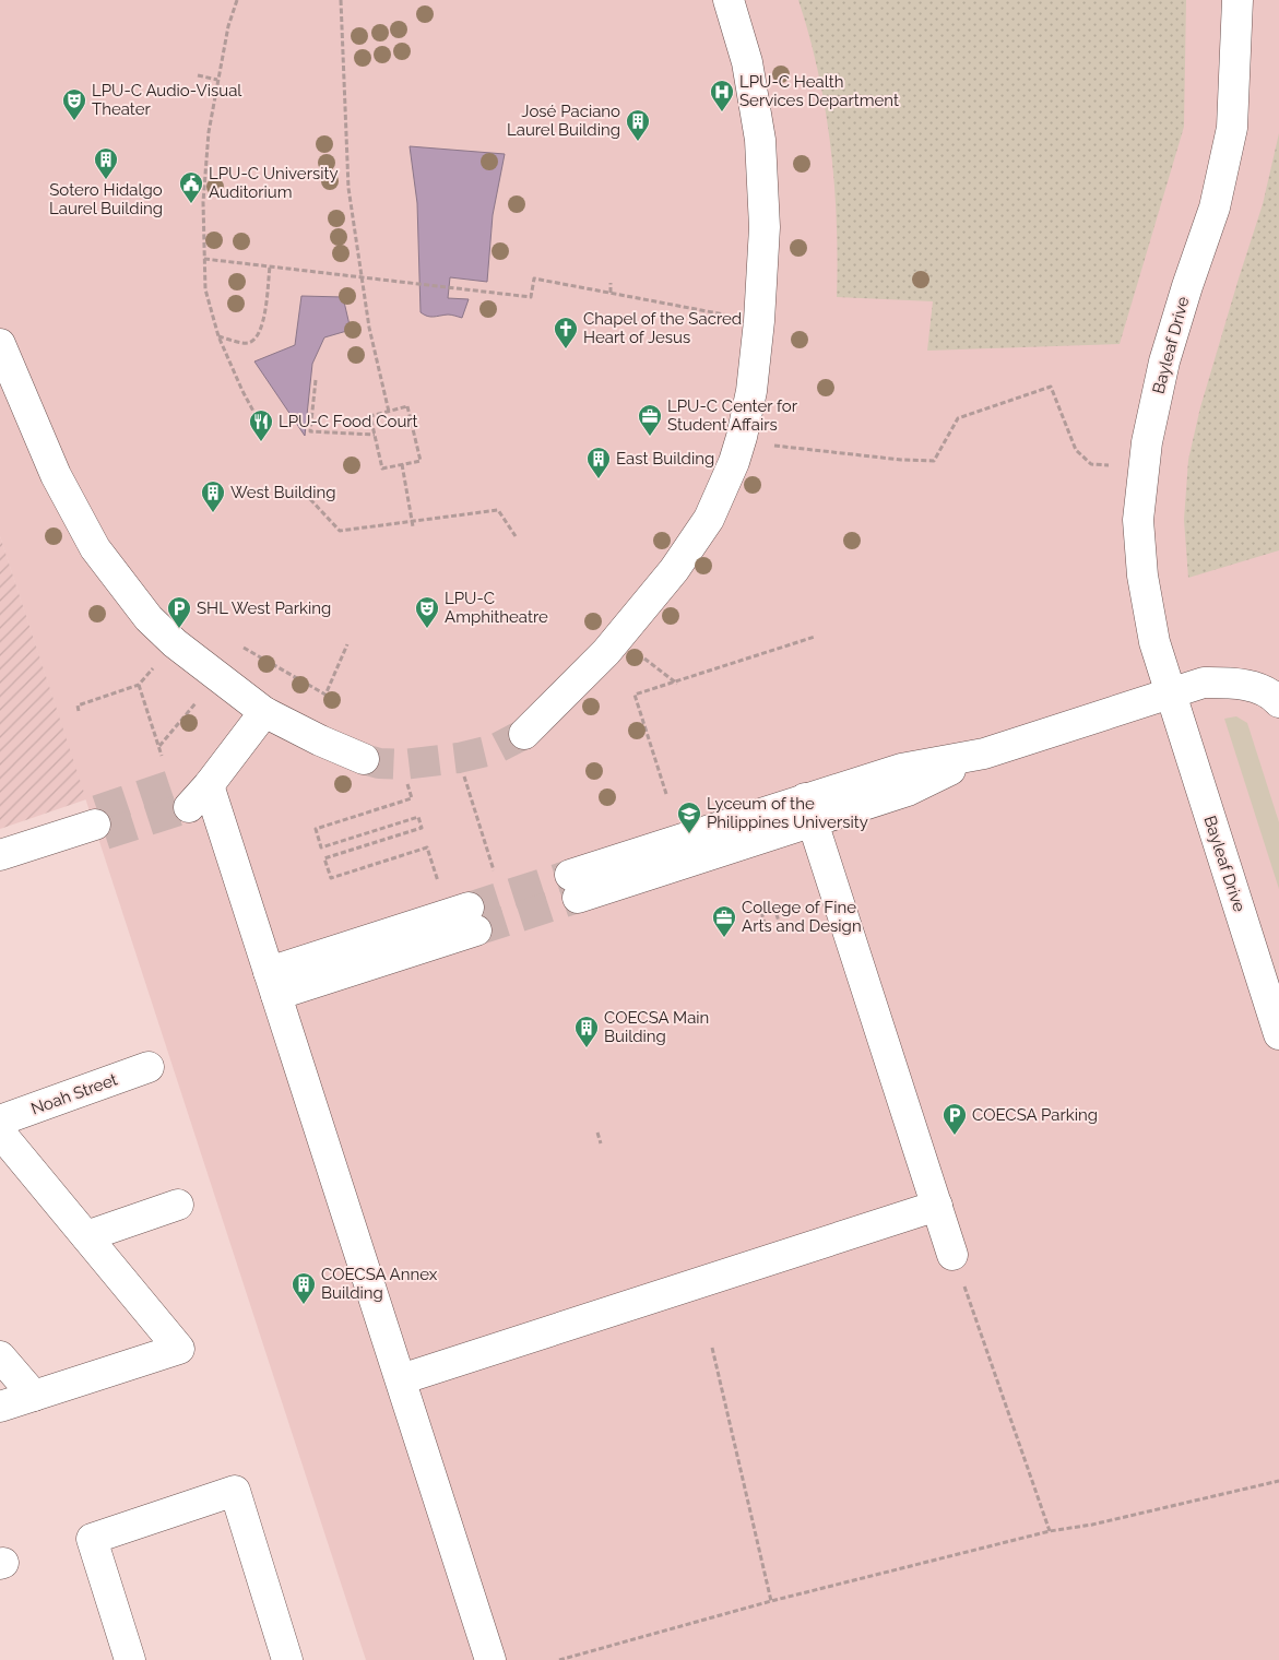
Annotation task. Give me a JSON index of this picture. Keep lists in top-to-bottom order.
{
  "streets": {
    "street": ["Bayleaf Drive", "Noah Street"]
  },
  "places": {
    "hospital": ["LPU-C Health Services Department"],
    "theatre": ["LPU-C Audio-Visual Theater", "LPU-C Amphitheatre"],
    "building": [
      "José Paciano Laurel Building",
      "Sotero Hidalgo Laurel Building",
      "East Building",
      "West Building",
      "COECSA Main Building",
      "COECSA Annex Building"
    ],
    "public building": ["LPU-C University Auditorium"],
    "church": ["Chapel of the Sacred Heart of Jesus"],
    "office": ["LPU-C Center for Student Affairs", "College of Fine Arts and Design"],
    "restaurant": ["LPU-C Food Court"],
    "parking": ["SHL West Parking", "COECSA Parking"],
    "school or university": ["Lyceum of the Philippines University"]
  }
}
